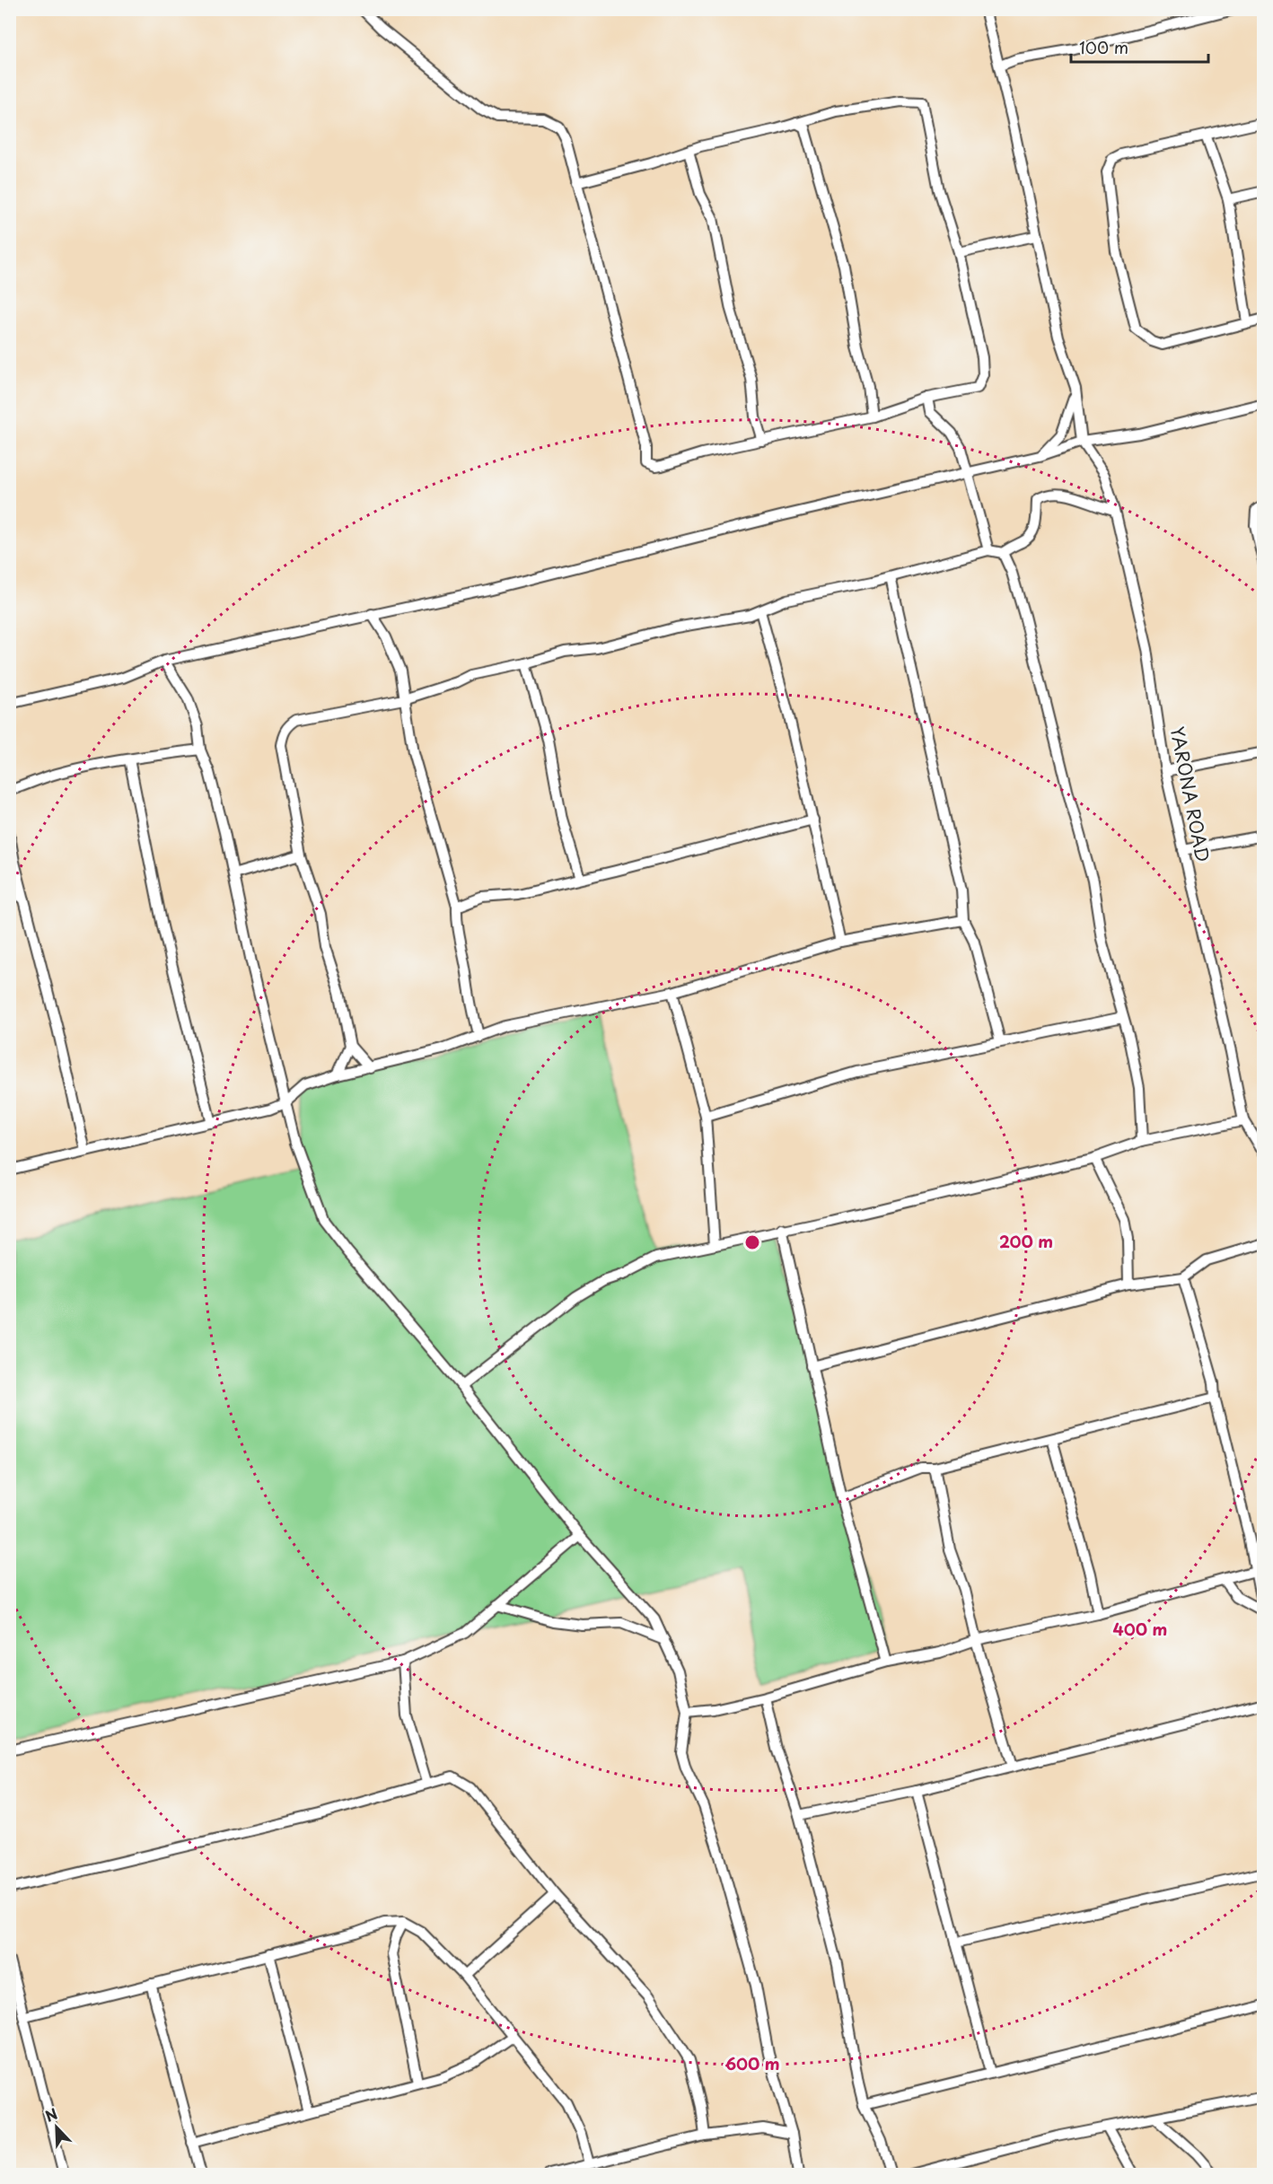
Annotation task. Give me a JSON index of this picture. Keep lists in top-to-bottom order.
{
  "streets": {
    "street": ["YARONA ROAD"]
  },
  "scale_bar": "100 m",
  "north": "top left",
  "rings": ["200 m", "400 m", "600 m"]
}
